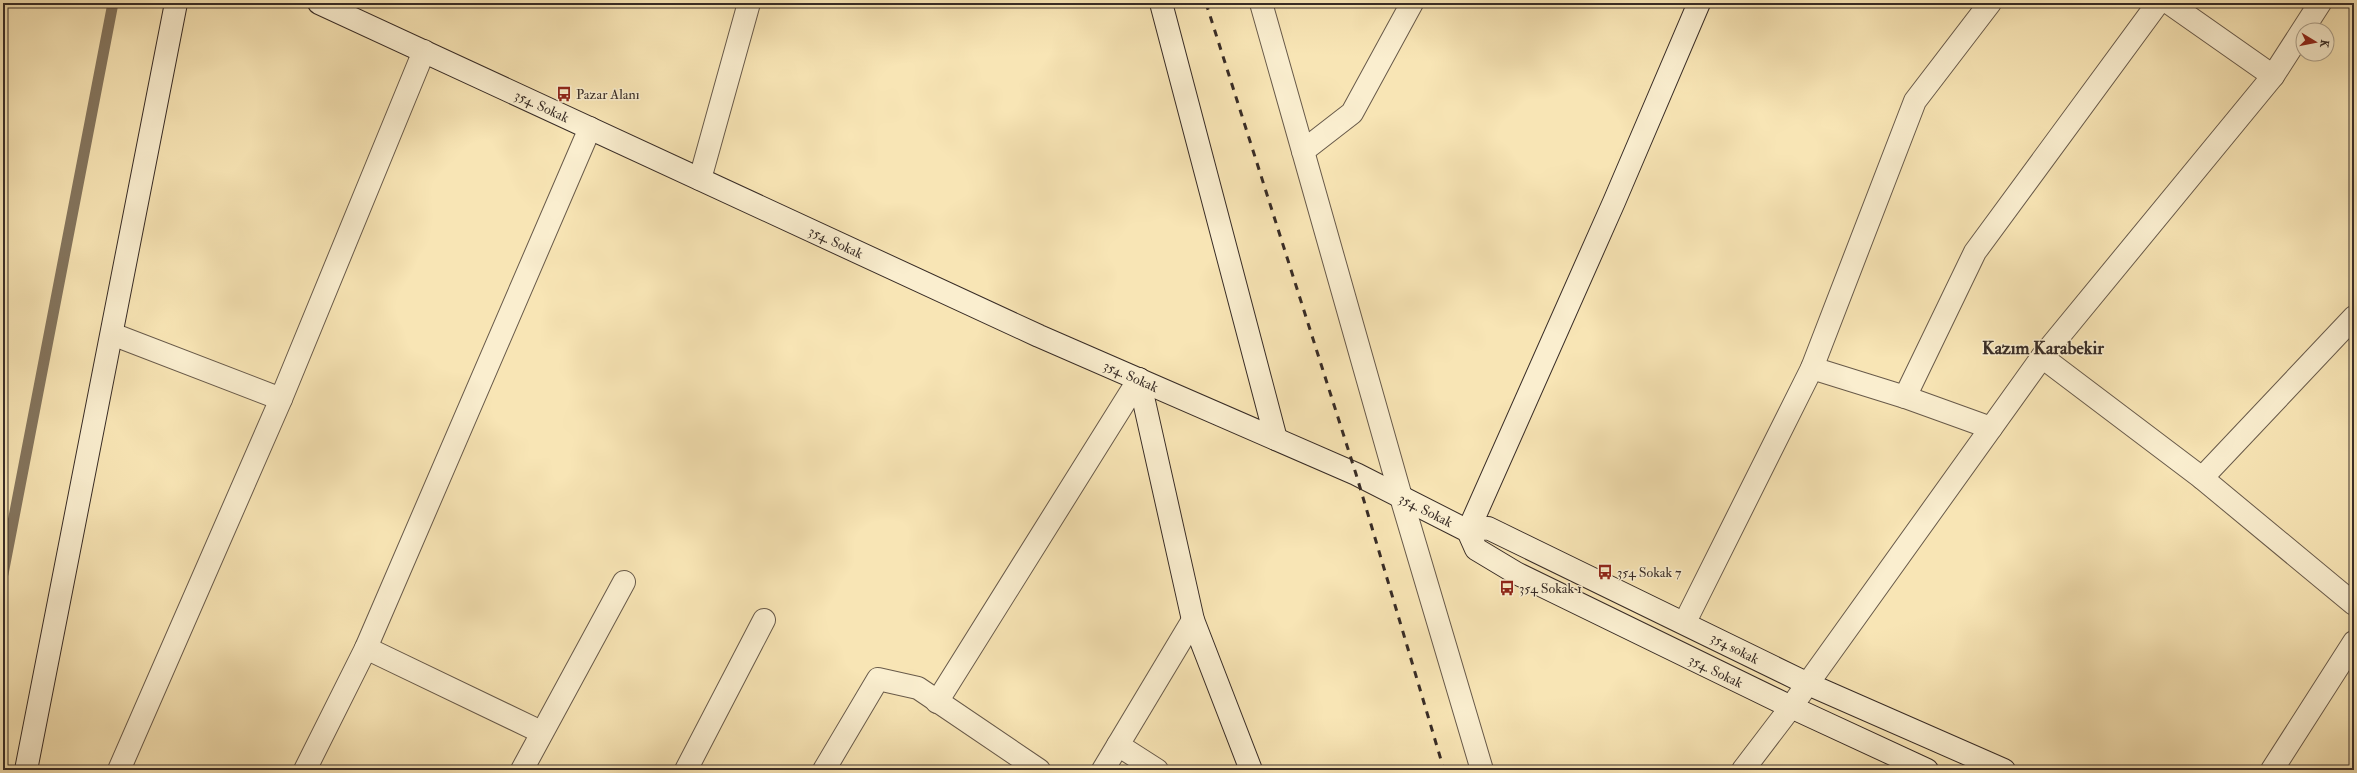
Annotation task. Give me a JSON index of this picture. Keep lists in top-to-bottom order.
{
  "streets": {
    "street": ["354. Sokak", "354 sokak"]
  },
  "crossings": [
    ["354. Sokak", "354 sokak"]
  ],
  "districts": ["Kazım Karabekir"],
  "places": {
    "bus stop": ["Pazar Alanı", "354 Sokak 7", "354 Sokak 1"]
  },
  "north": "right"
}
